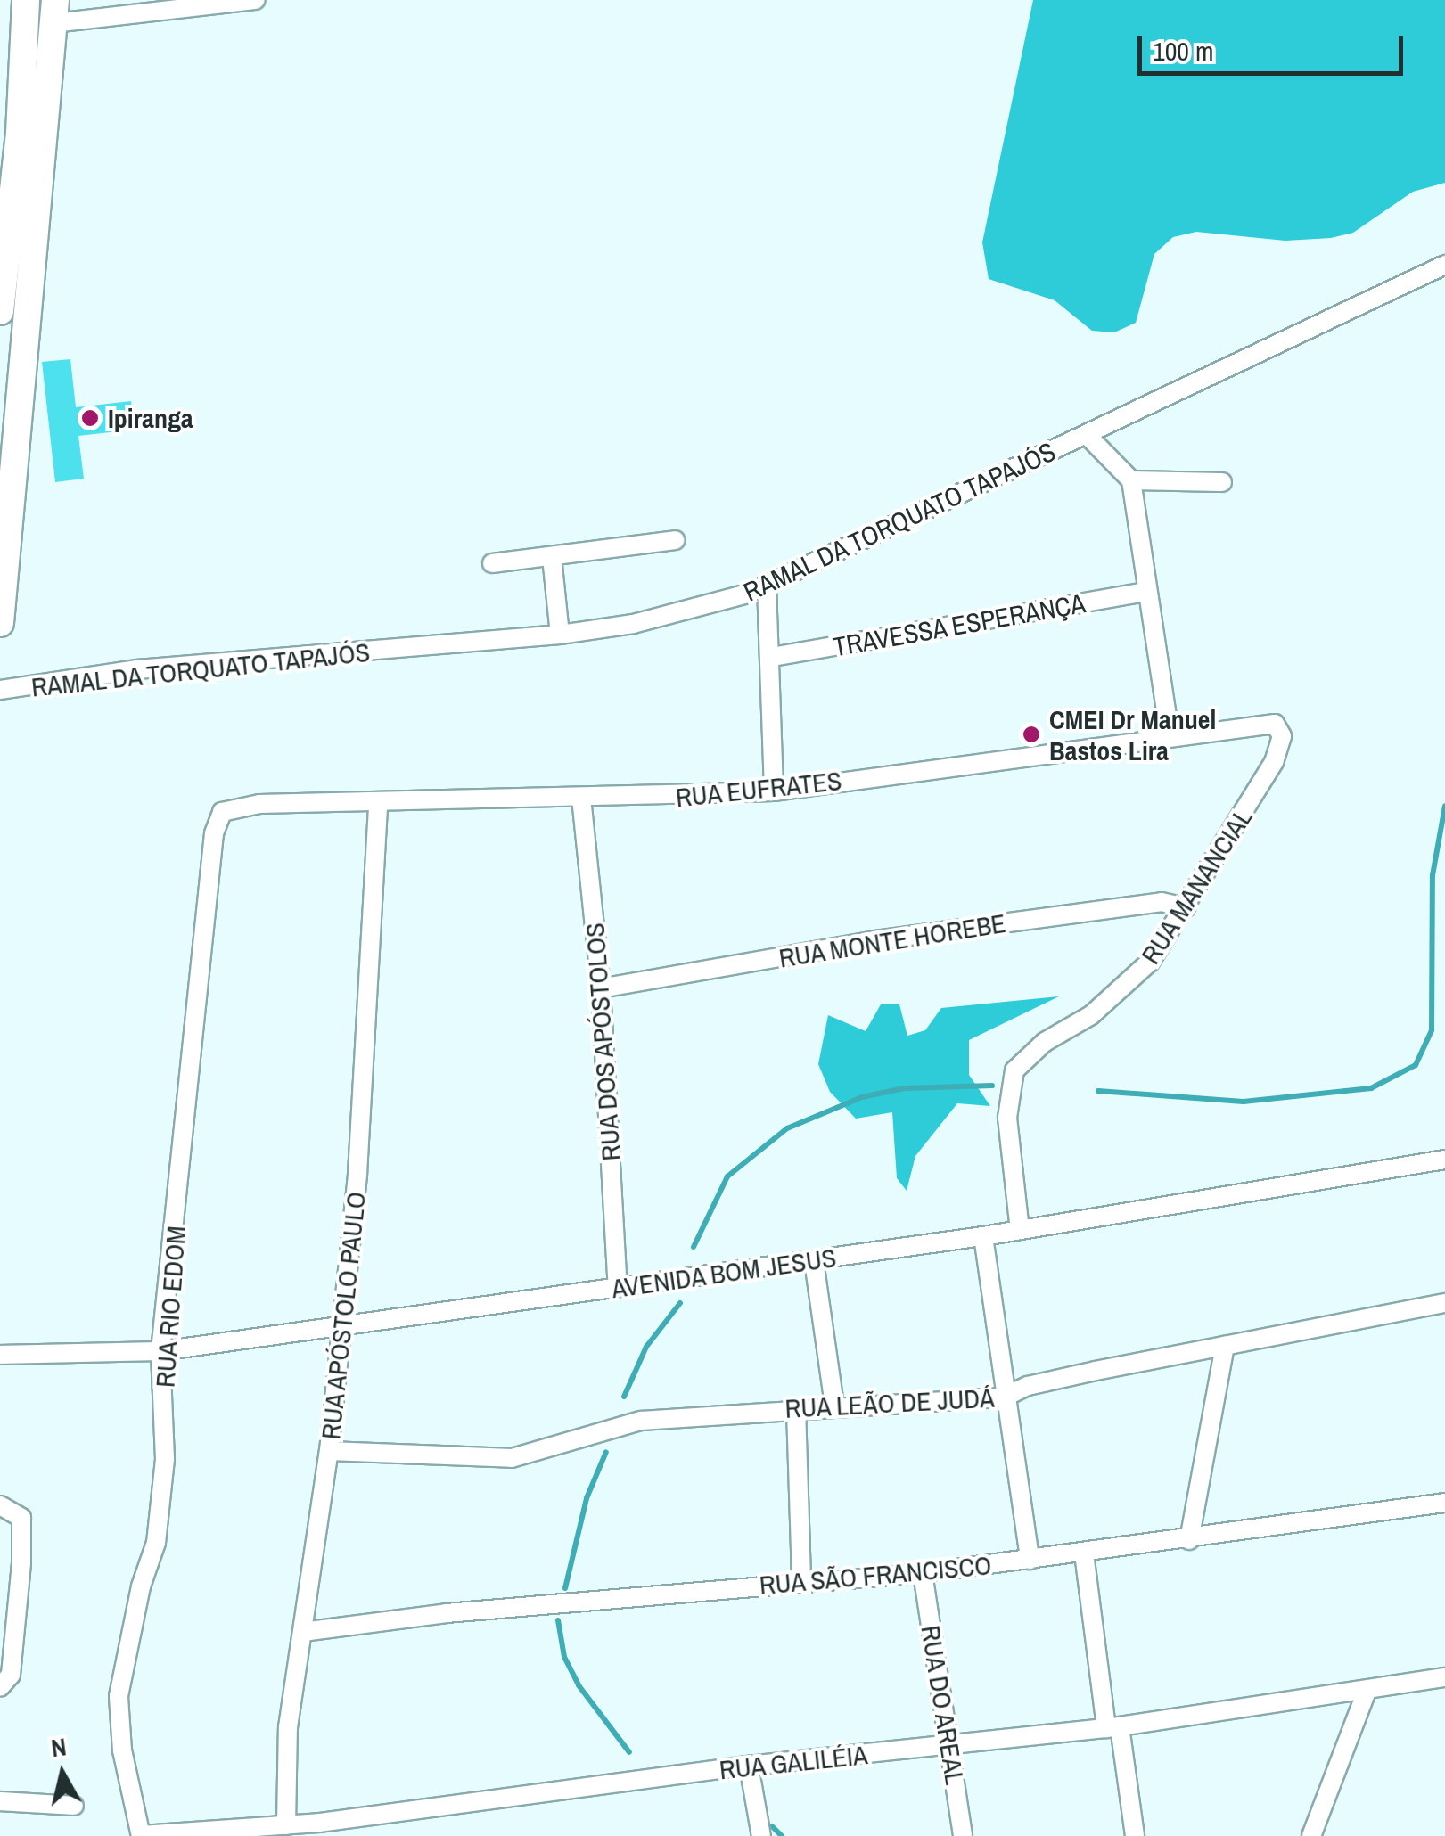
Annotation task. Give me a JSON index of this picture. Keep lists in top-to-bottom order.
{
  "streets": {
    "street": [
      "RAMAL DA TORQUATO TAPAJÓS",
      "TRAVESSA ESPERANÇA",
      "RUA EUFRATES",
      "RUA MANANCIAL",
      "RUA MONTE HOREBE",
      "RUA DOS APÓSTOLOS",
      "AVENIDA BOM JESUS",
      "RUA RIO EDOM",
      "RUA APÓSTOLO PAULO",
      "RUA LEÃO DE JUDÁ",
      "RUA SÃO FRANCISCO",
      "RUA DO AREAL",
      "RUA GALILÉIA"
    ]
  },
  "crossings": [
    ["RUA EUFRATES", "RUA MANANCIAL"],
    ["RUA EUFRATES", "RUA DOS APÓSTOLOS"],
    ["RUA EUFRATES", "RUA RIO EDOM"],
    ["RUA EUFRATES", "RUA APÓSTOLO PAULO"],
    ["RUA MANANCIAL", "RUA MONTE HOREBE"],
    ["RUA MANANCIAL", "AVENIDA BOM JESUS"],
    ["RUA MONTE HOREBE", "RUA DOS APÓSTOLOS"],
    ["RUA DOS APÓSTOLOS", "AVENIDA BOM JESUS"],
    ["AVENIDA BOM JESUS", "RUA RIO EDOM"],
    ["AVENIDA BOM JESUS", "RUA APÓSTOLO PAULO"],
    ["RUA RIO EDOM", "RUA GALILÉIA"],
    ["RUA APÓSTOLO PAULO", "RUA LEÃO DE JUDÁ"],
    ["RUA APÓSTOLO PAULO", "RUA SÃO FRANCISCO"],
    ["RUA APÓSTOLO PAULO", "RUA GALILÉIA"],
    ["RUA SÃO FRANCISCO", "RUA DO AREAL"],
    ["RUA DO AREAL", "RUA GALILÉIA"]
  ],
  "places": ["Ipiranga", "CMEI Dr Manuel Bastos Lira"],
  "scale_bar": "100 m",
  "north": "top"
}
